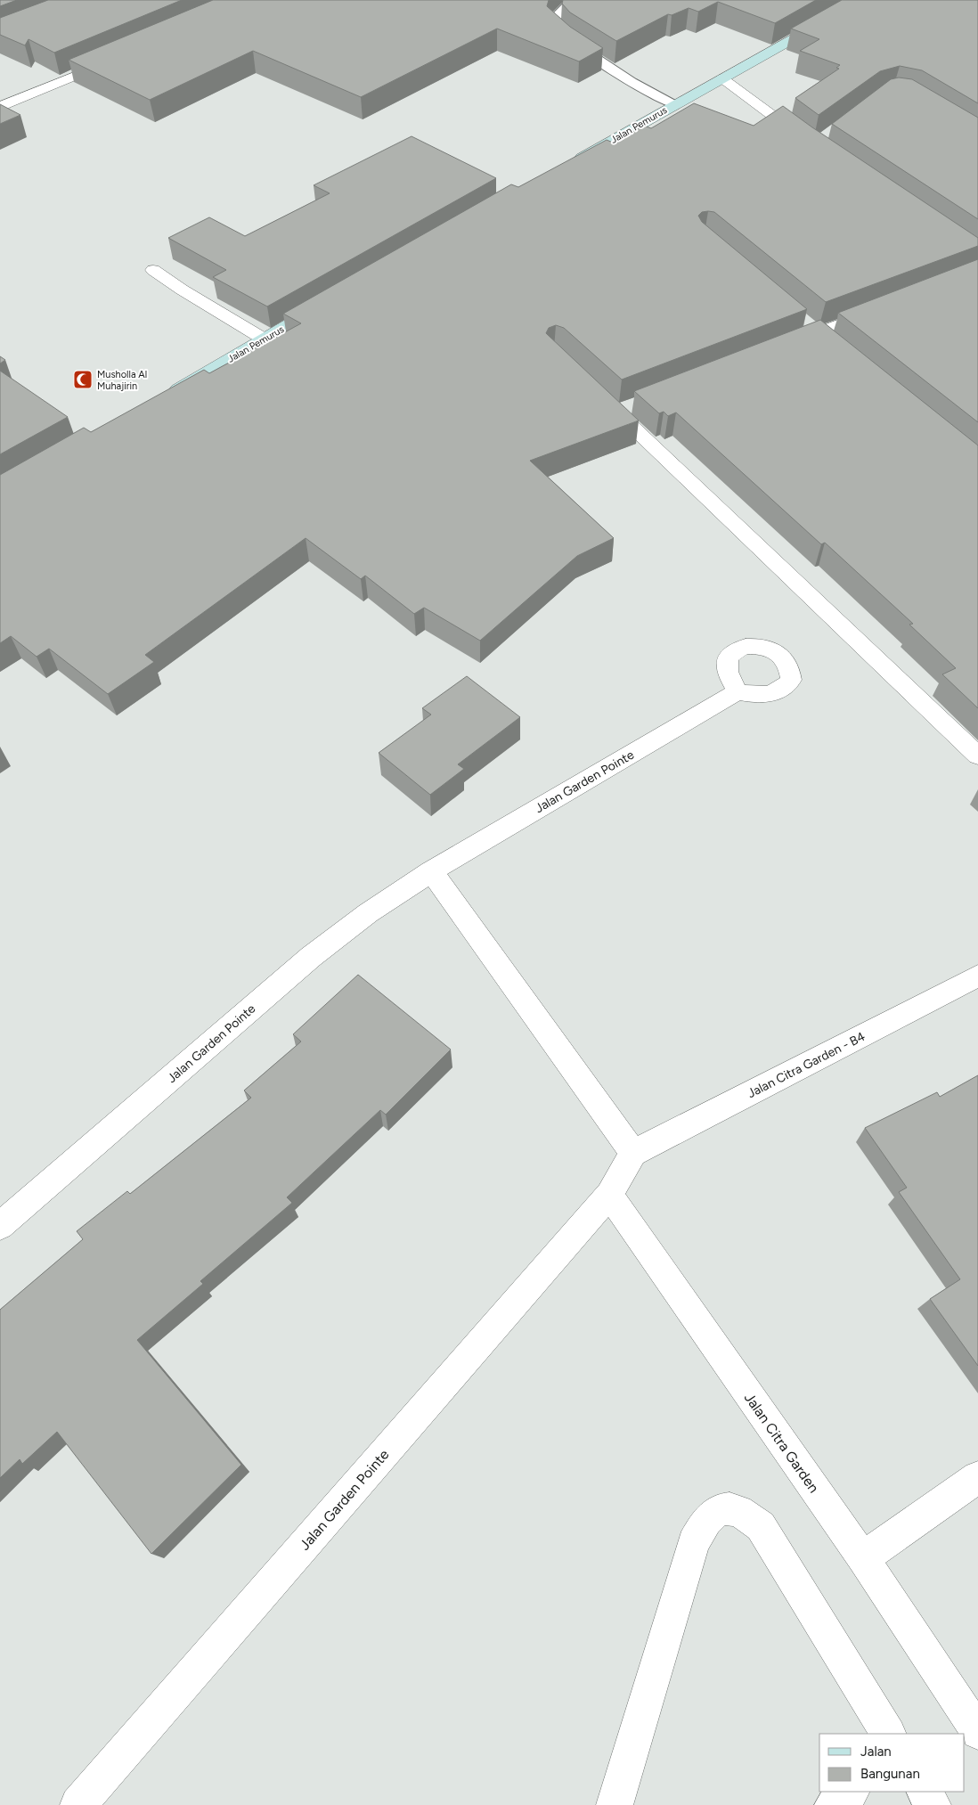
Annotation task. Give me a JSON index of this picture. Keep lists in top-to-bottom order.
{
  "streets": {
    "street": [
      "Jalan Pemurus",
      "Jalan Garden Pointe",
      "Jalan Citra Garden - B4",
      "Jalan Citra Garden"
    ]
  },
  "crossings": [
    ["Jalan Garden Pointe", "Jalan Citra Garden"]
  ],
  "places": {
    "mosque": ["Musholla Al Muhajirin"]
  },
  "legend": ["Jalan", "Bangunan"]
}
